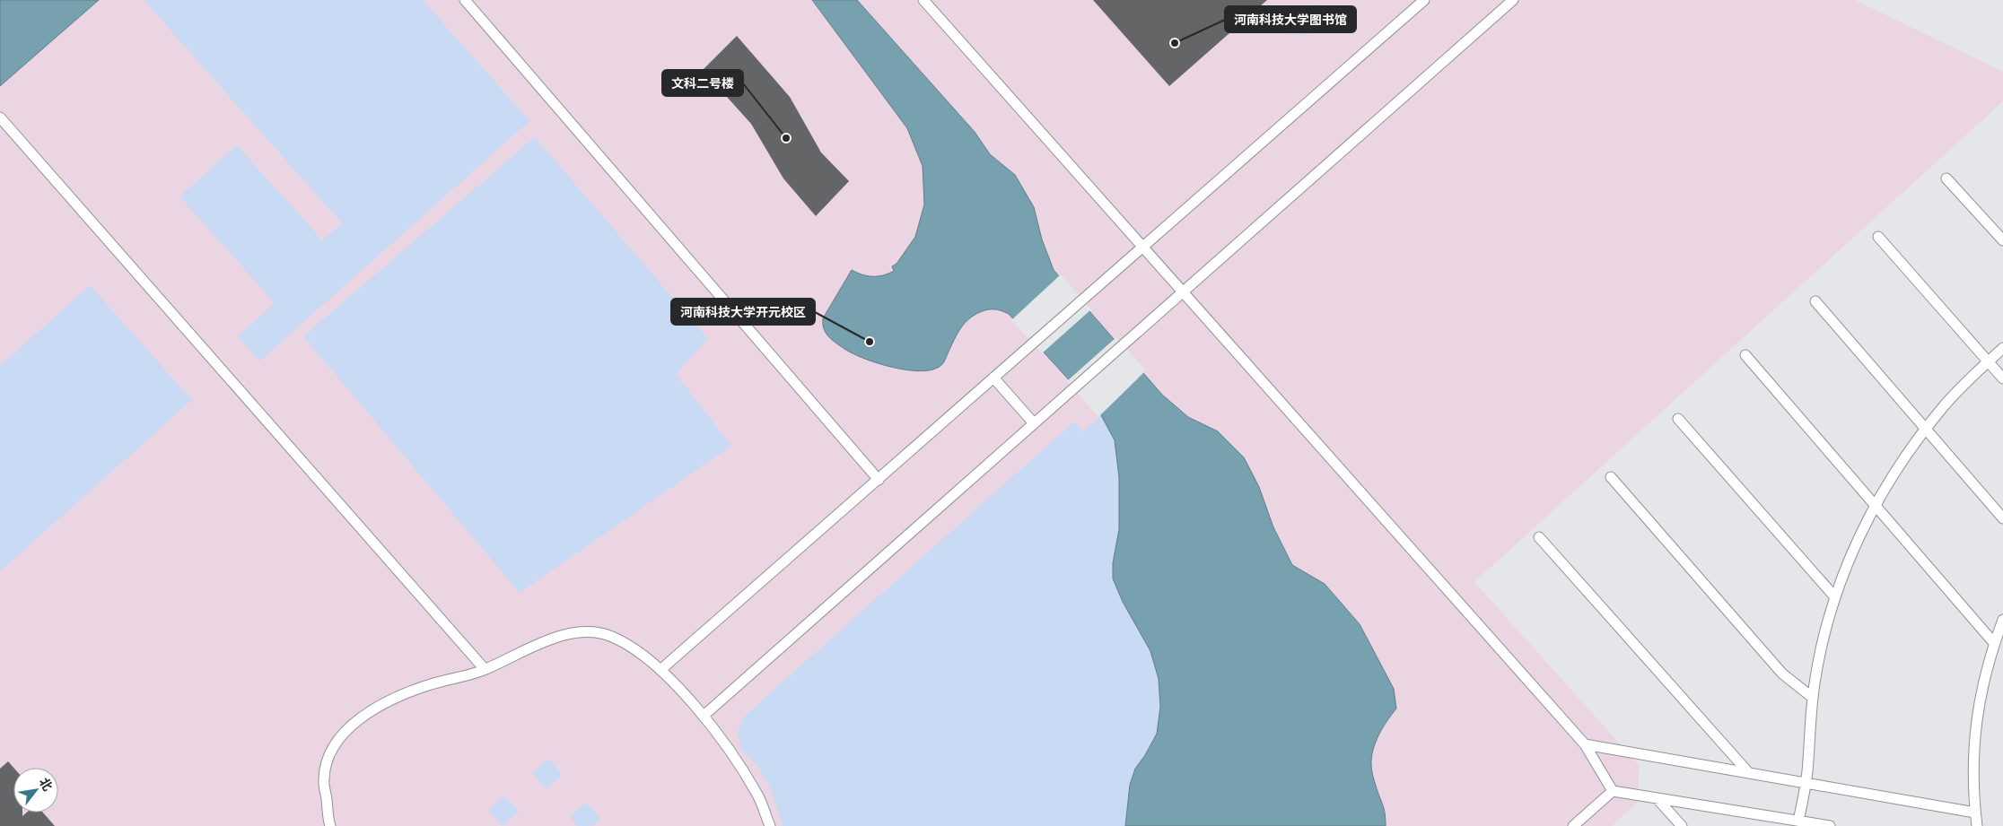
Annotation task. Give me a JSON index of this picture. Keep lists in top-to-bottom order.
{
  "places": ["河南科技大学图书馆", "文科二号楼", "河南科技大学开元校区"],
  "north": "top right"
}
